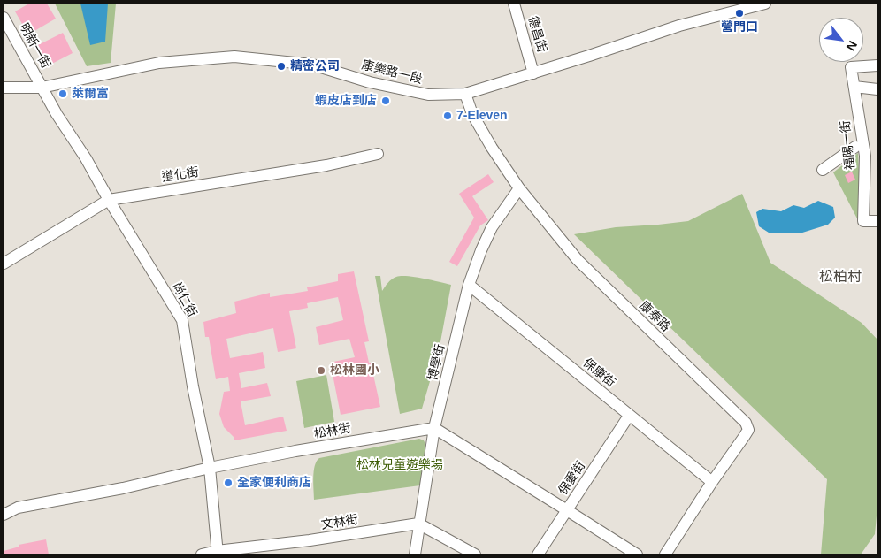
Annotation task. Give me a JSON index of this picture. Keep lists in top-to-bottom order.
{
  "streets": {
    "street": [
      "德昌街",
      "明新一街",
      "康樂路一段",
      "福陽一街",
      "道化街",
      "尚仁街",
      "康泰路",
      "博學街",
      "保康街",
      "松林街",
      "保愛街",
      "文林街"
    ]
  },
  "crossings": [
    ["德昌街", "康樂路一段"],
    ["明新一街", "康樂路一段"],
    ["明新一街", "尚仁街"],
    ["康樂路一段", "尚仁街"],
    ["康樂路一段", "康泰路"],
    ["道化街", "尚仁街"],
    ["尚仁街", "松林街"],
    ["尚仁街", "文林街"],
    ["康泰路", "博學街"],
    ["康泰路", "保康街"],
    ["博學街", "保康街"],
    ["博學街", "松林街"],
    ["博學街", "文林街"],
    ["保康街", "保愛街"]
  ],
  "districts": ["松柏村"],
  "parks": ["松林兒童遊樂場"],
  "places": [
    "營門口",
    "精密公司",
    "萊爾富",
    "蝦皮店到店",
    "7-Eleven",
    "松林國小",
    "全家便利商店"
  ],
  "north": "bottom right"
}
